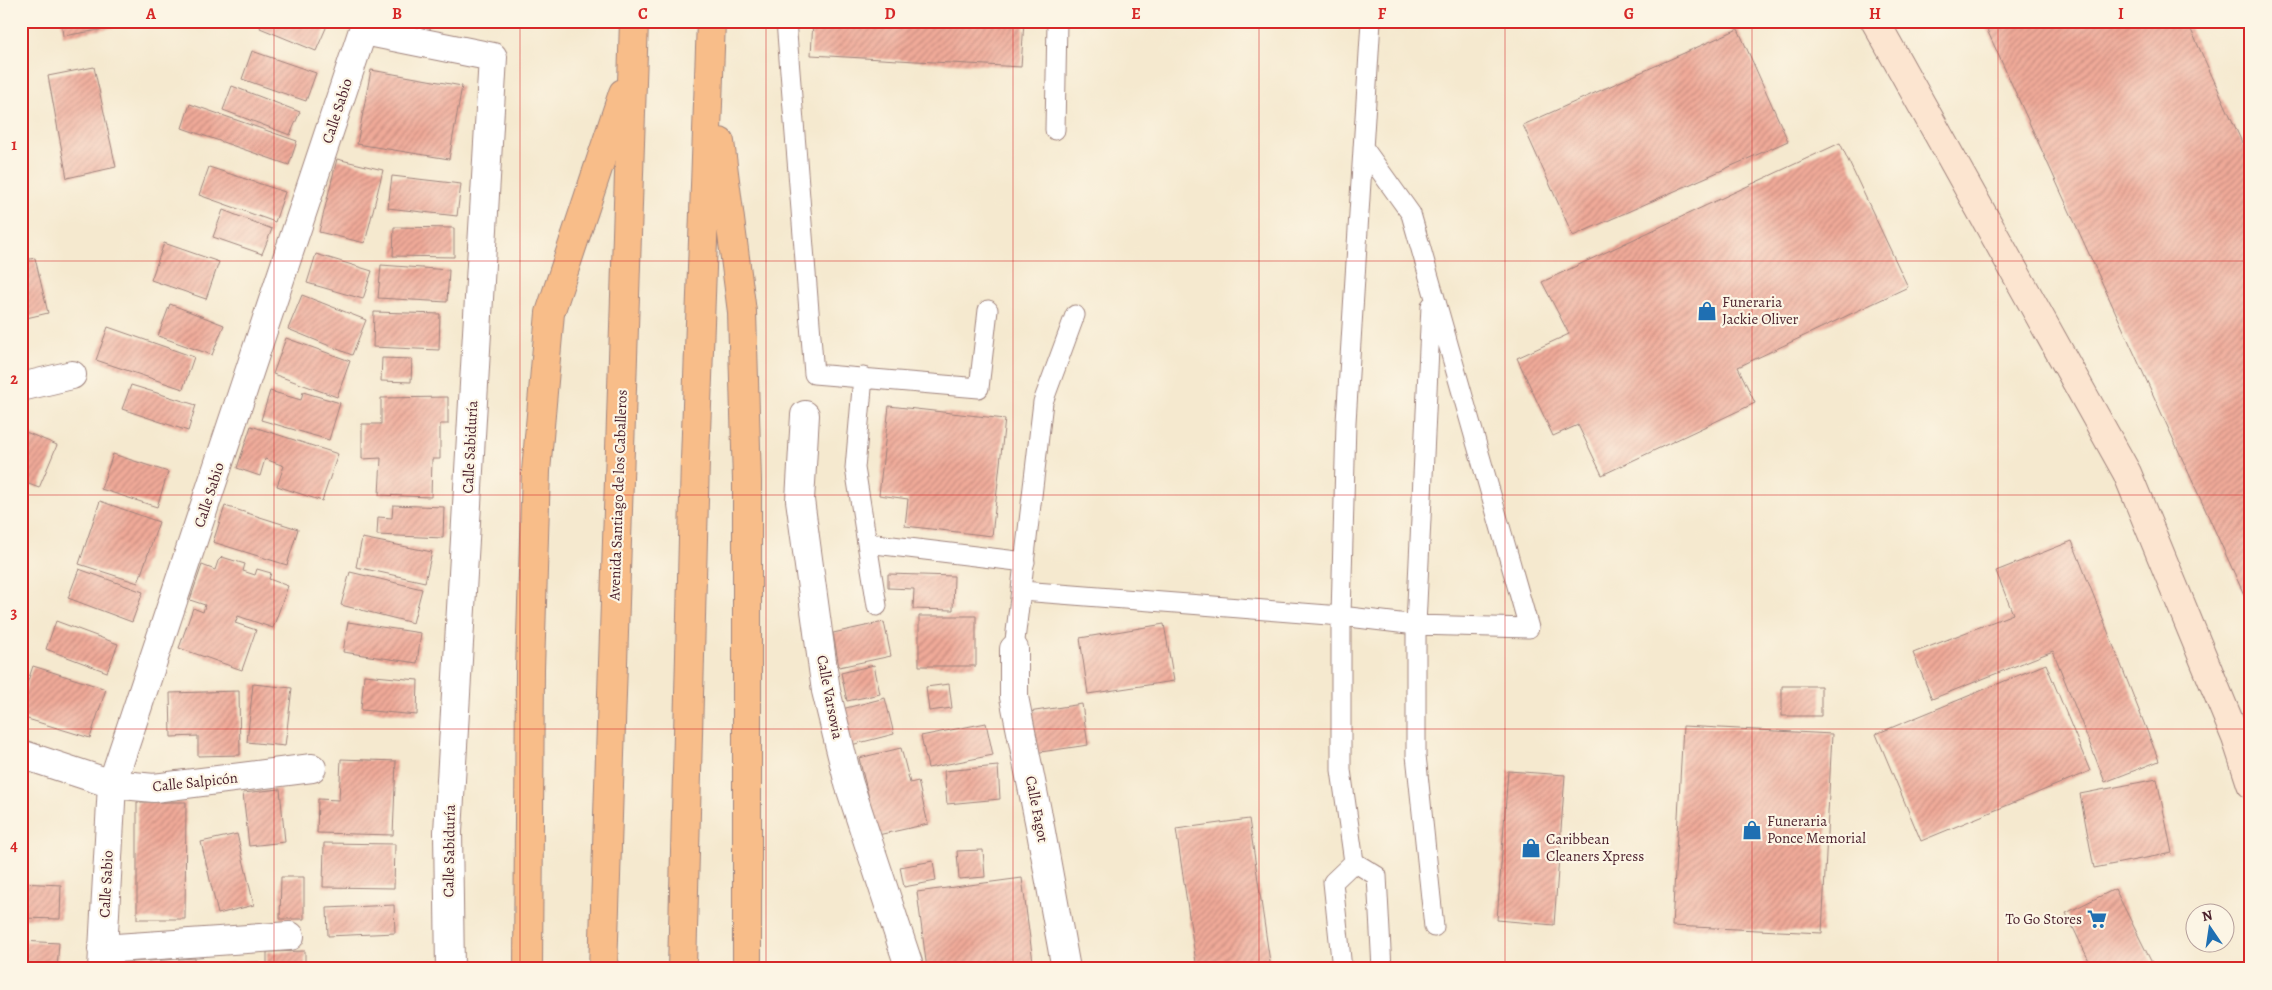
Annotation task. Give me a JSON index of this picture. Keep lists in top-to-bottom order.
{
  "streets": {
    "highway": ["Avenida Santiago de los Caballeros"],
    "street": [
      "Calle Sabio",
      "Calle Sabiduría",
      "Calle Varsovia",
      "Calle Salpicón",
      "Calle Fagot"
    ]
  },
  "crossings": [
    ["Calle Sabio", "Calle Sabiduría"],
    ["Calle Sabio", "Calle Salpicón"]
  ],
  "places": {
    "shop": ["Funeraria Jackie Oliver", "Funeraria Ponce Memorial", "Caribbean Cleaners Xpress"],
    "supermarket": ["To Go Stores"]
  },
  "north": "top",
  "grid": {
    "columns": [
      "A",
      "B",
      "C",
      "D",
      "E",
      "F",
      "G",
      "H",
      "I"
    ],
    "rows": [
      "1",
      "2",
      "3",
      "4"
    ]
  }
}
